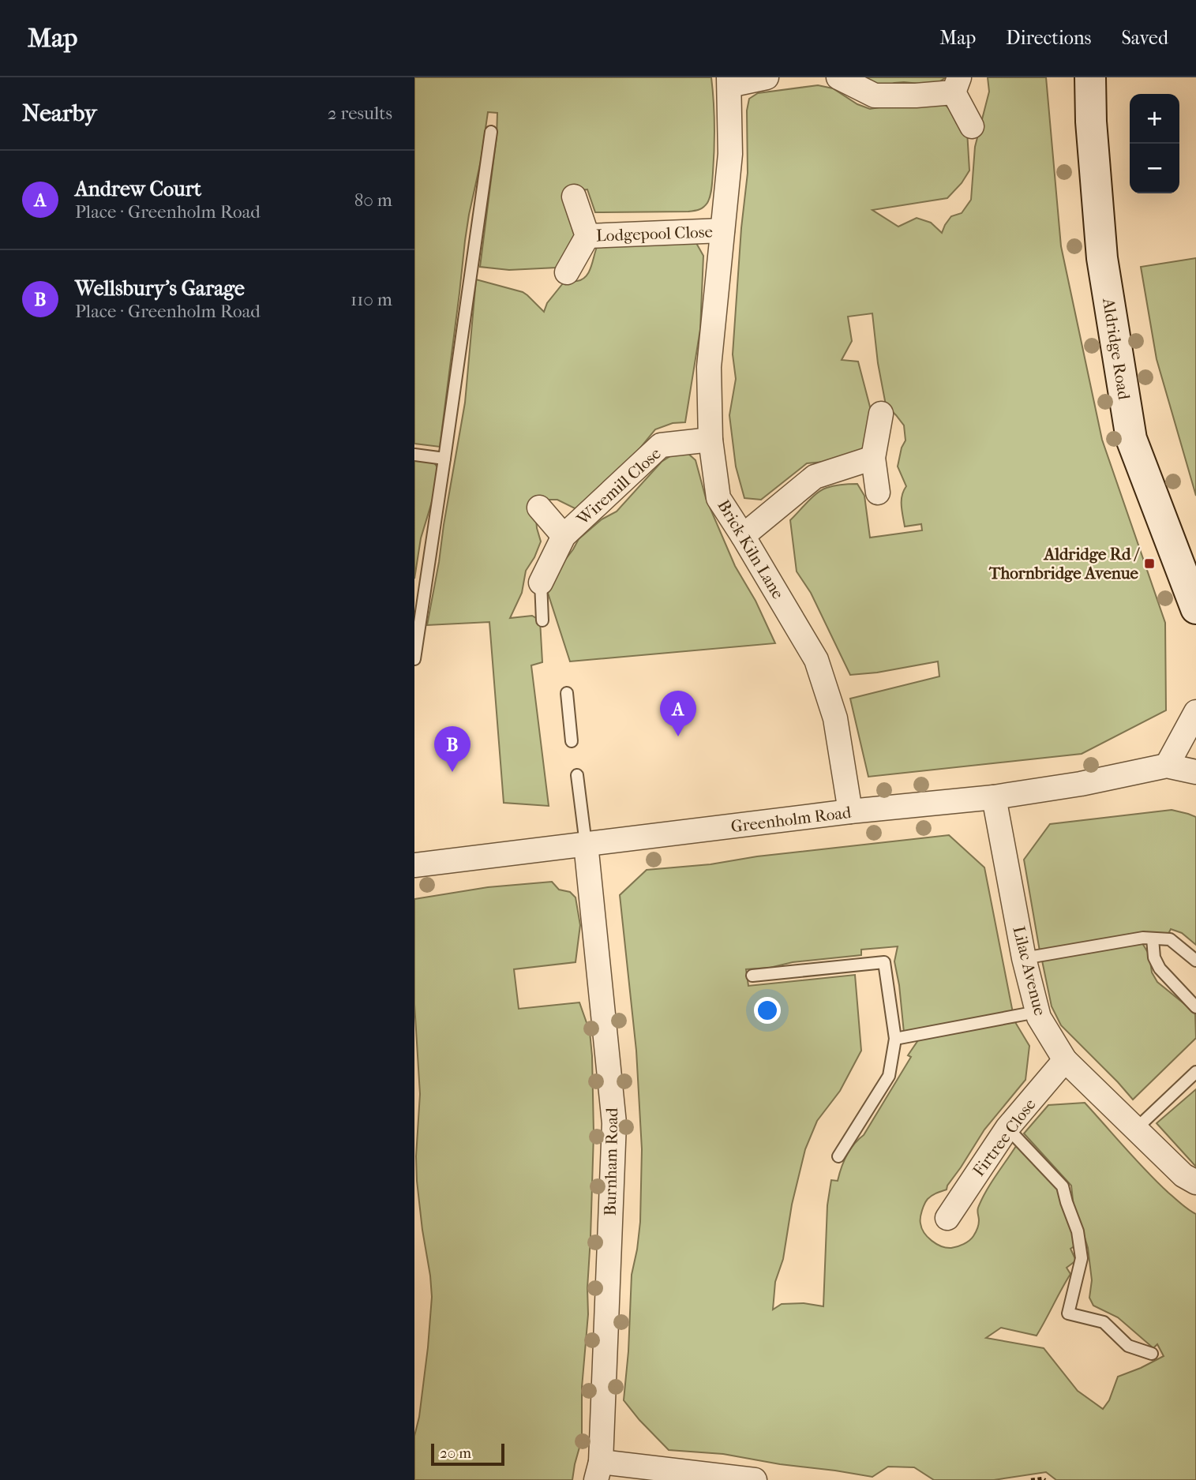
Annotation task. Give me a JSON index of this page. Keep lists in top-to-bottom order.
{
  "streets": {
    "street": [
      "Lodgepool Close",
      "Aldridge Road",
      "Wiremill Close",
      "Brick Kiln Lane",
      "Greenholm Road",
      "Lilac Avenue",
      "Firtree Close",
      "Burnham Road"
    ]
  },
  "crossings": [
    ["Lodgepool Close", "Brick Kiln Lane"],
    ["Wiremill Close", "Brick Kiln Lane"],
    ["Brick Kiln Lane", "Greenholm Road"],
    ["Greenholm Road", "Lilac Avenue"],
    ["Greenholm Road", "Burnham Road"],
    ["Lilac Avenue", "Firtree Close"]
  ],
  "places": {
    "transit": ["Aldridge Rd / Thornbridge Avenue"]
  },
  "scale_bar": "20 m",
  "page": {
    "header": "Map",
    "nav": ["Map", "Directions", "Saved"],
    "heading": ["Nearby", "2 results"],
    "map_buttons": ["+", "−"],
    "list": [
      {
        "mark": "A",
        "name": "Andrew Court",
        "note": "Place · Greenholm Road",
        "value": "80 m"
      },
      {
        "mark": "B",
        "name": "Wellsbury's Garage",
        "note": "Place · Greenholm Road",
        "value": "110 m"
      }
    ],
    "pins": ["A", "B"],
    "scale": "20 m"
  }
}
